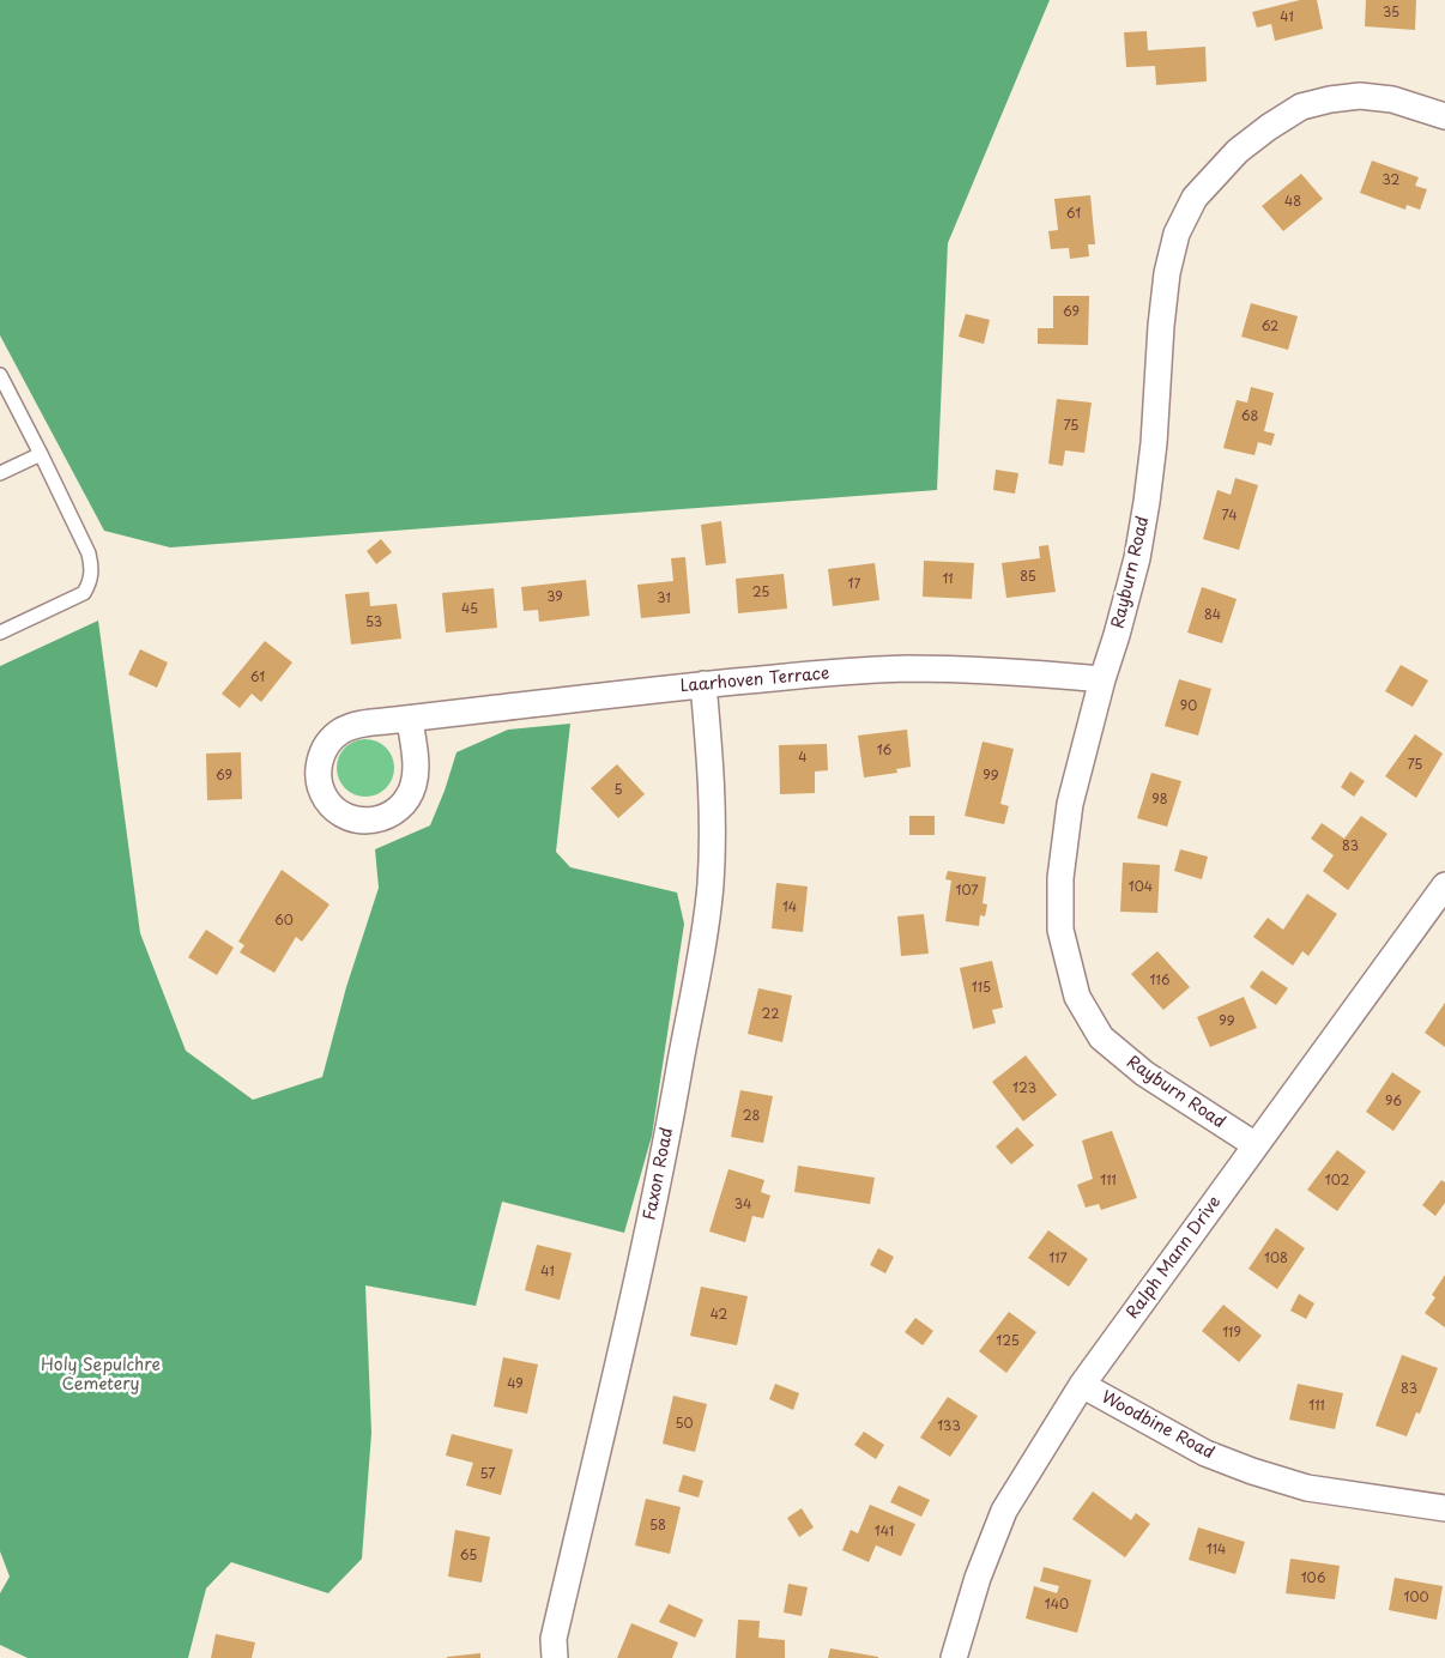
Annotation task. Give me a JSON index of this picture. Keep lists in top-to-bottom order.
{
  "streets": {
    "street": [
      "Rayburn Road",
      "Laarhoven Terrace",
      "Faxon Road",
      "Ralph Mann Drive",
      "Woodbine Road"
    ]
  },
  "crossings": [
    ["Rayburn Road", "Laarhoven Terrace"],
    ["Rayburn Road", "Ralph Mann Drive"],
    ["Laarhoven Terrace", "Faxon Road"],
    ["Ralph Mann Drive", "Woodbine Road"]
  ],
  "parks": ["Holy Sepulchre Cemetery"],
  "house_numbers": [
    "35",
    "41",
    "32",
    "48",
    "61",
    "69",
    "62",
    "68",
    "75",
    "74",
    "85",
    "11",
    "17",
    "25",
    "39",
    "31",
    "45",
    "84",
    "53",
    "61",
    "90",
    "16",
    "4",
    "75",
    "69",
    "99",
    "5",
    "98",
    "83",
    "104",
    "107",
    "14",
    "60",
    "116",
    "115",
    "22",
    "99",
    "123",
    "96",
    "28",
    "111",
    "102",
    "34",
    "117",
    "108",
    "41",
    "42",
    "119",
    "125",
    "49",
    "83",
    "111",
    "50",
    "133",
    "57",
    "58",
    "141",
    "114",
    "65",
    "106",
    "100",
    "140"
  ]
}
